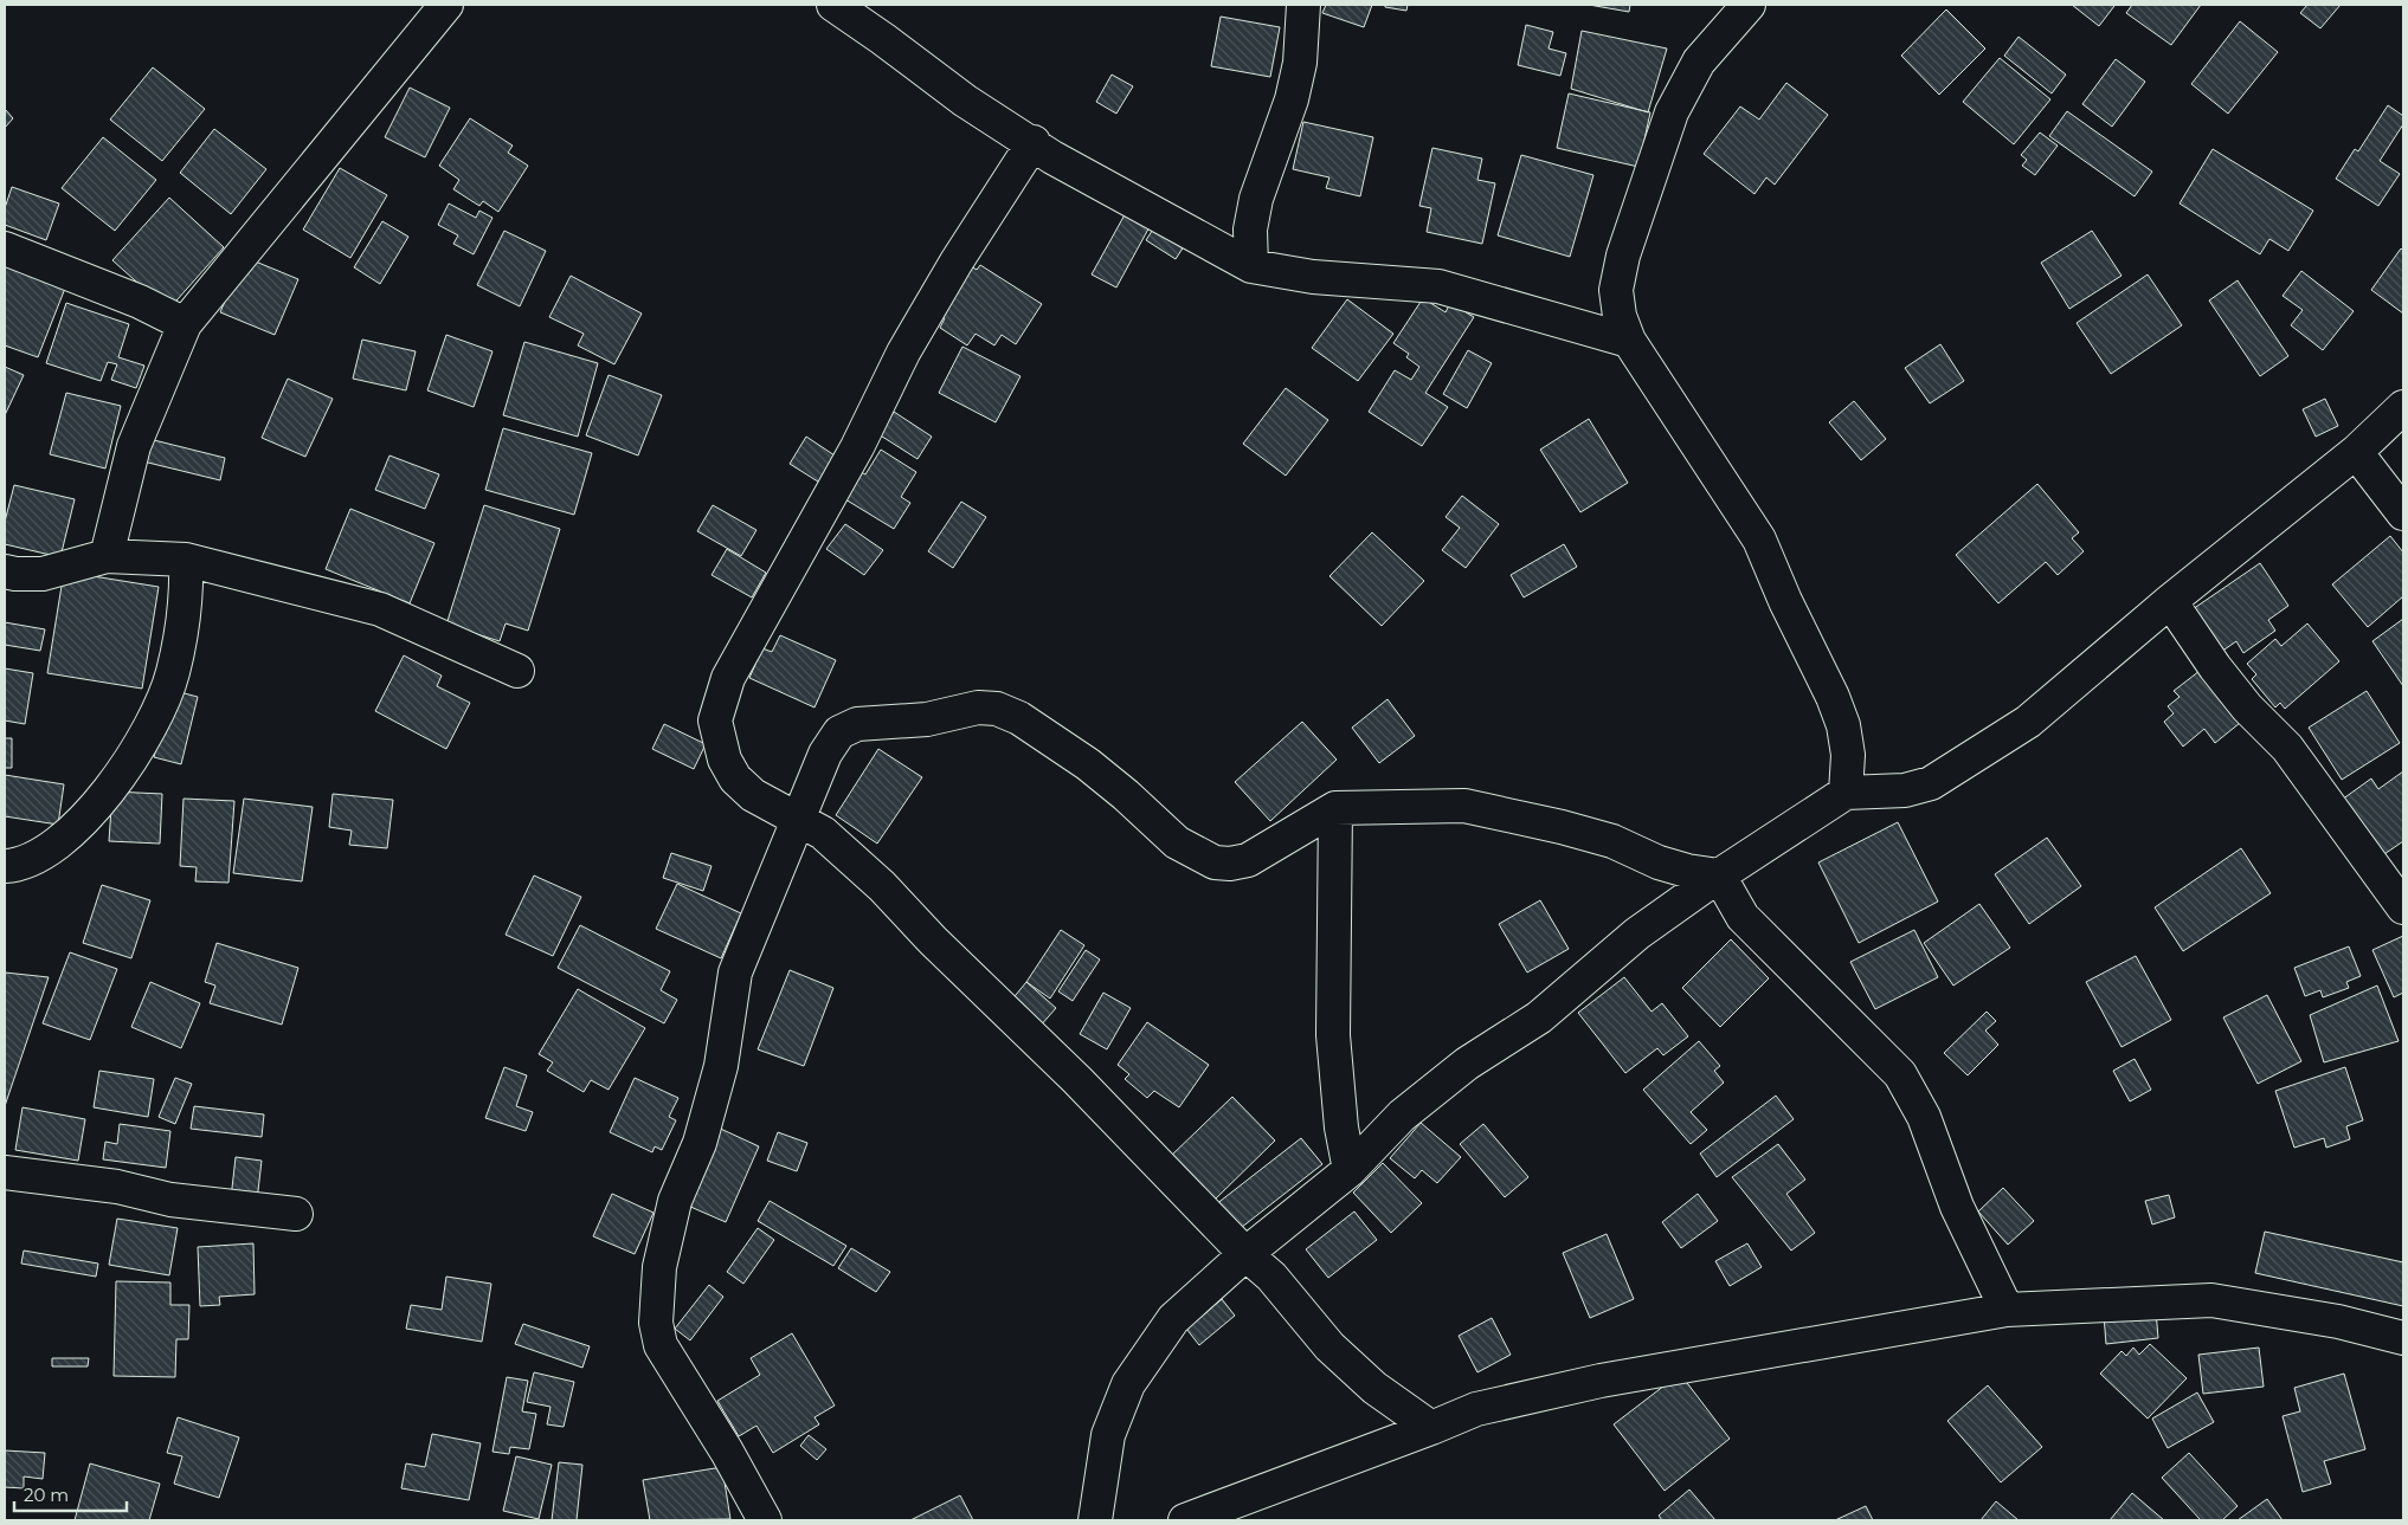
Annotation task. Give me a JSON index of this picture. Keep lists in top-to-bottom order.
{
  "scale_bar": "20 m"
}
